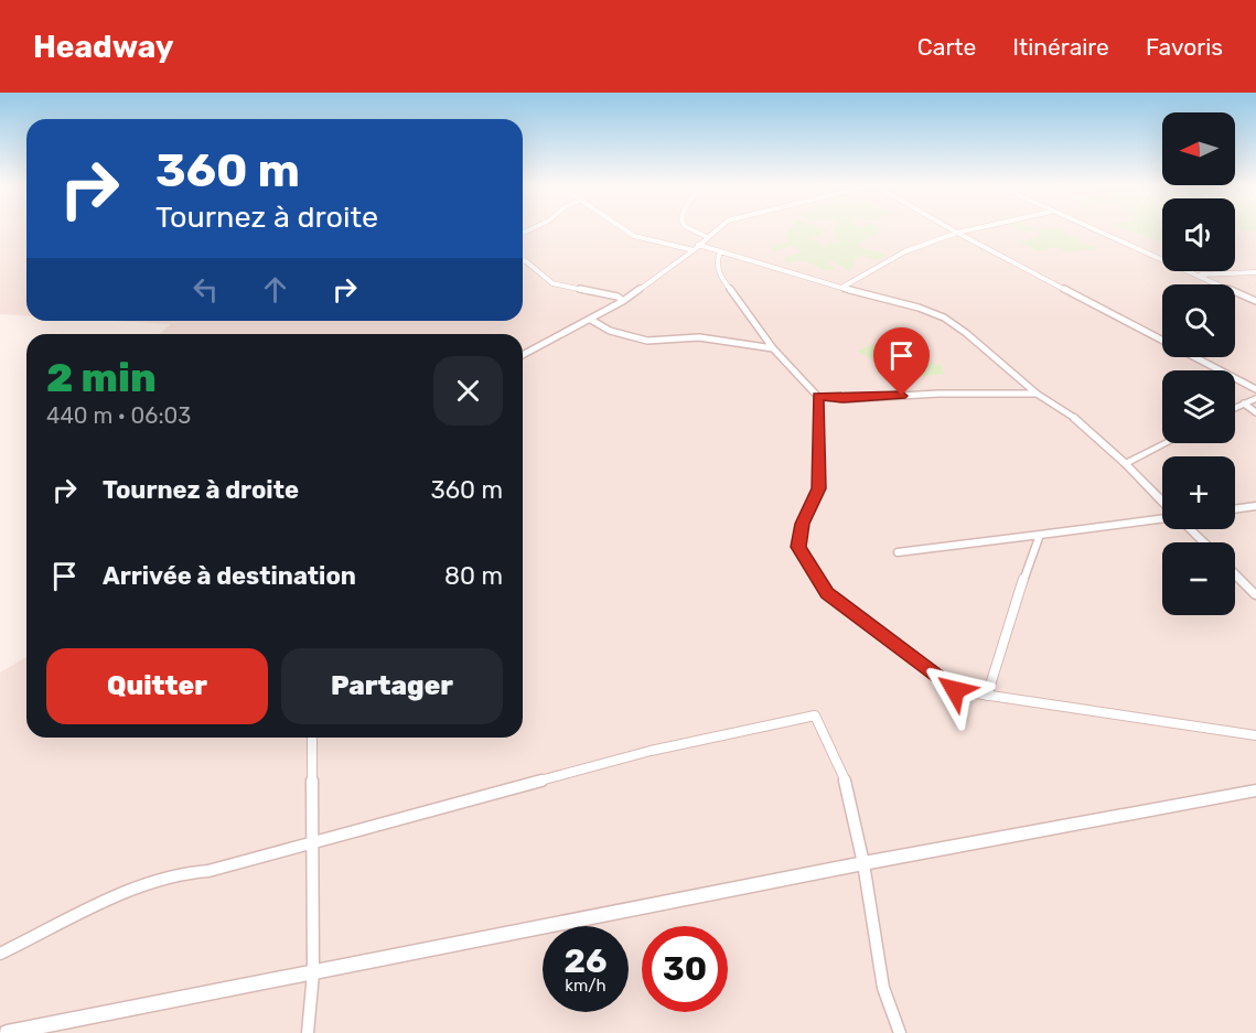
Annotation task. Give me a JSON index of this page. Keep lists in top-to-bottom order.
{
  "north": "left",
  "page": {
    "header": "Headway",
    "nav": ["Carte", "Itinéraire", "Favoris"],
    "map_buttons": ["+", "−"],
    "turn": ["360 m", "Tournez à droite"],
    "heading": ["2 min", "440 m · 06:03"],
    "list": [
      {
        "name": "Tournez à droite",
        "value": "360 m"
      },
      {
        "name": "Arrivée à destination",
        "value": "80 m"
      }
    ],
    "buttons": ["Quitter", "Partager"],
    "speed": "26 km/h",
    "limit": "30"
  }
}
